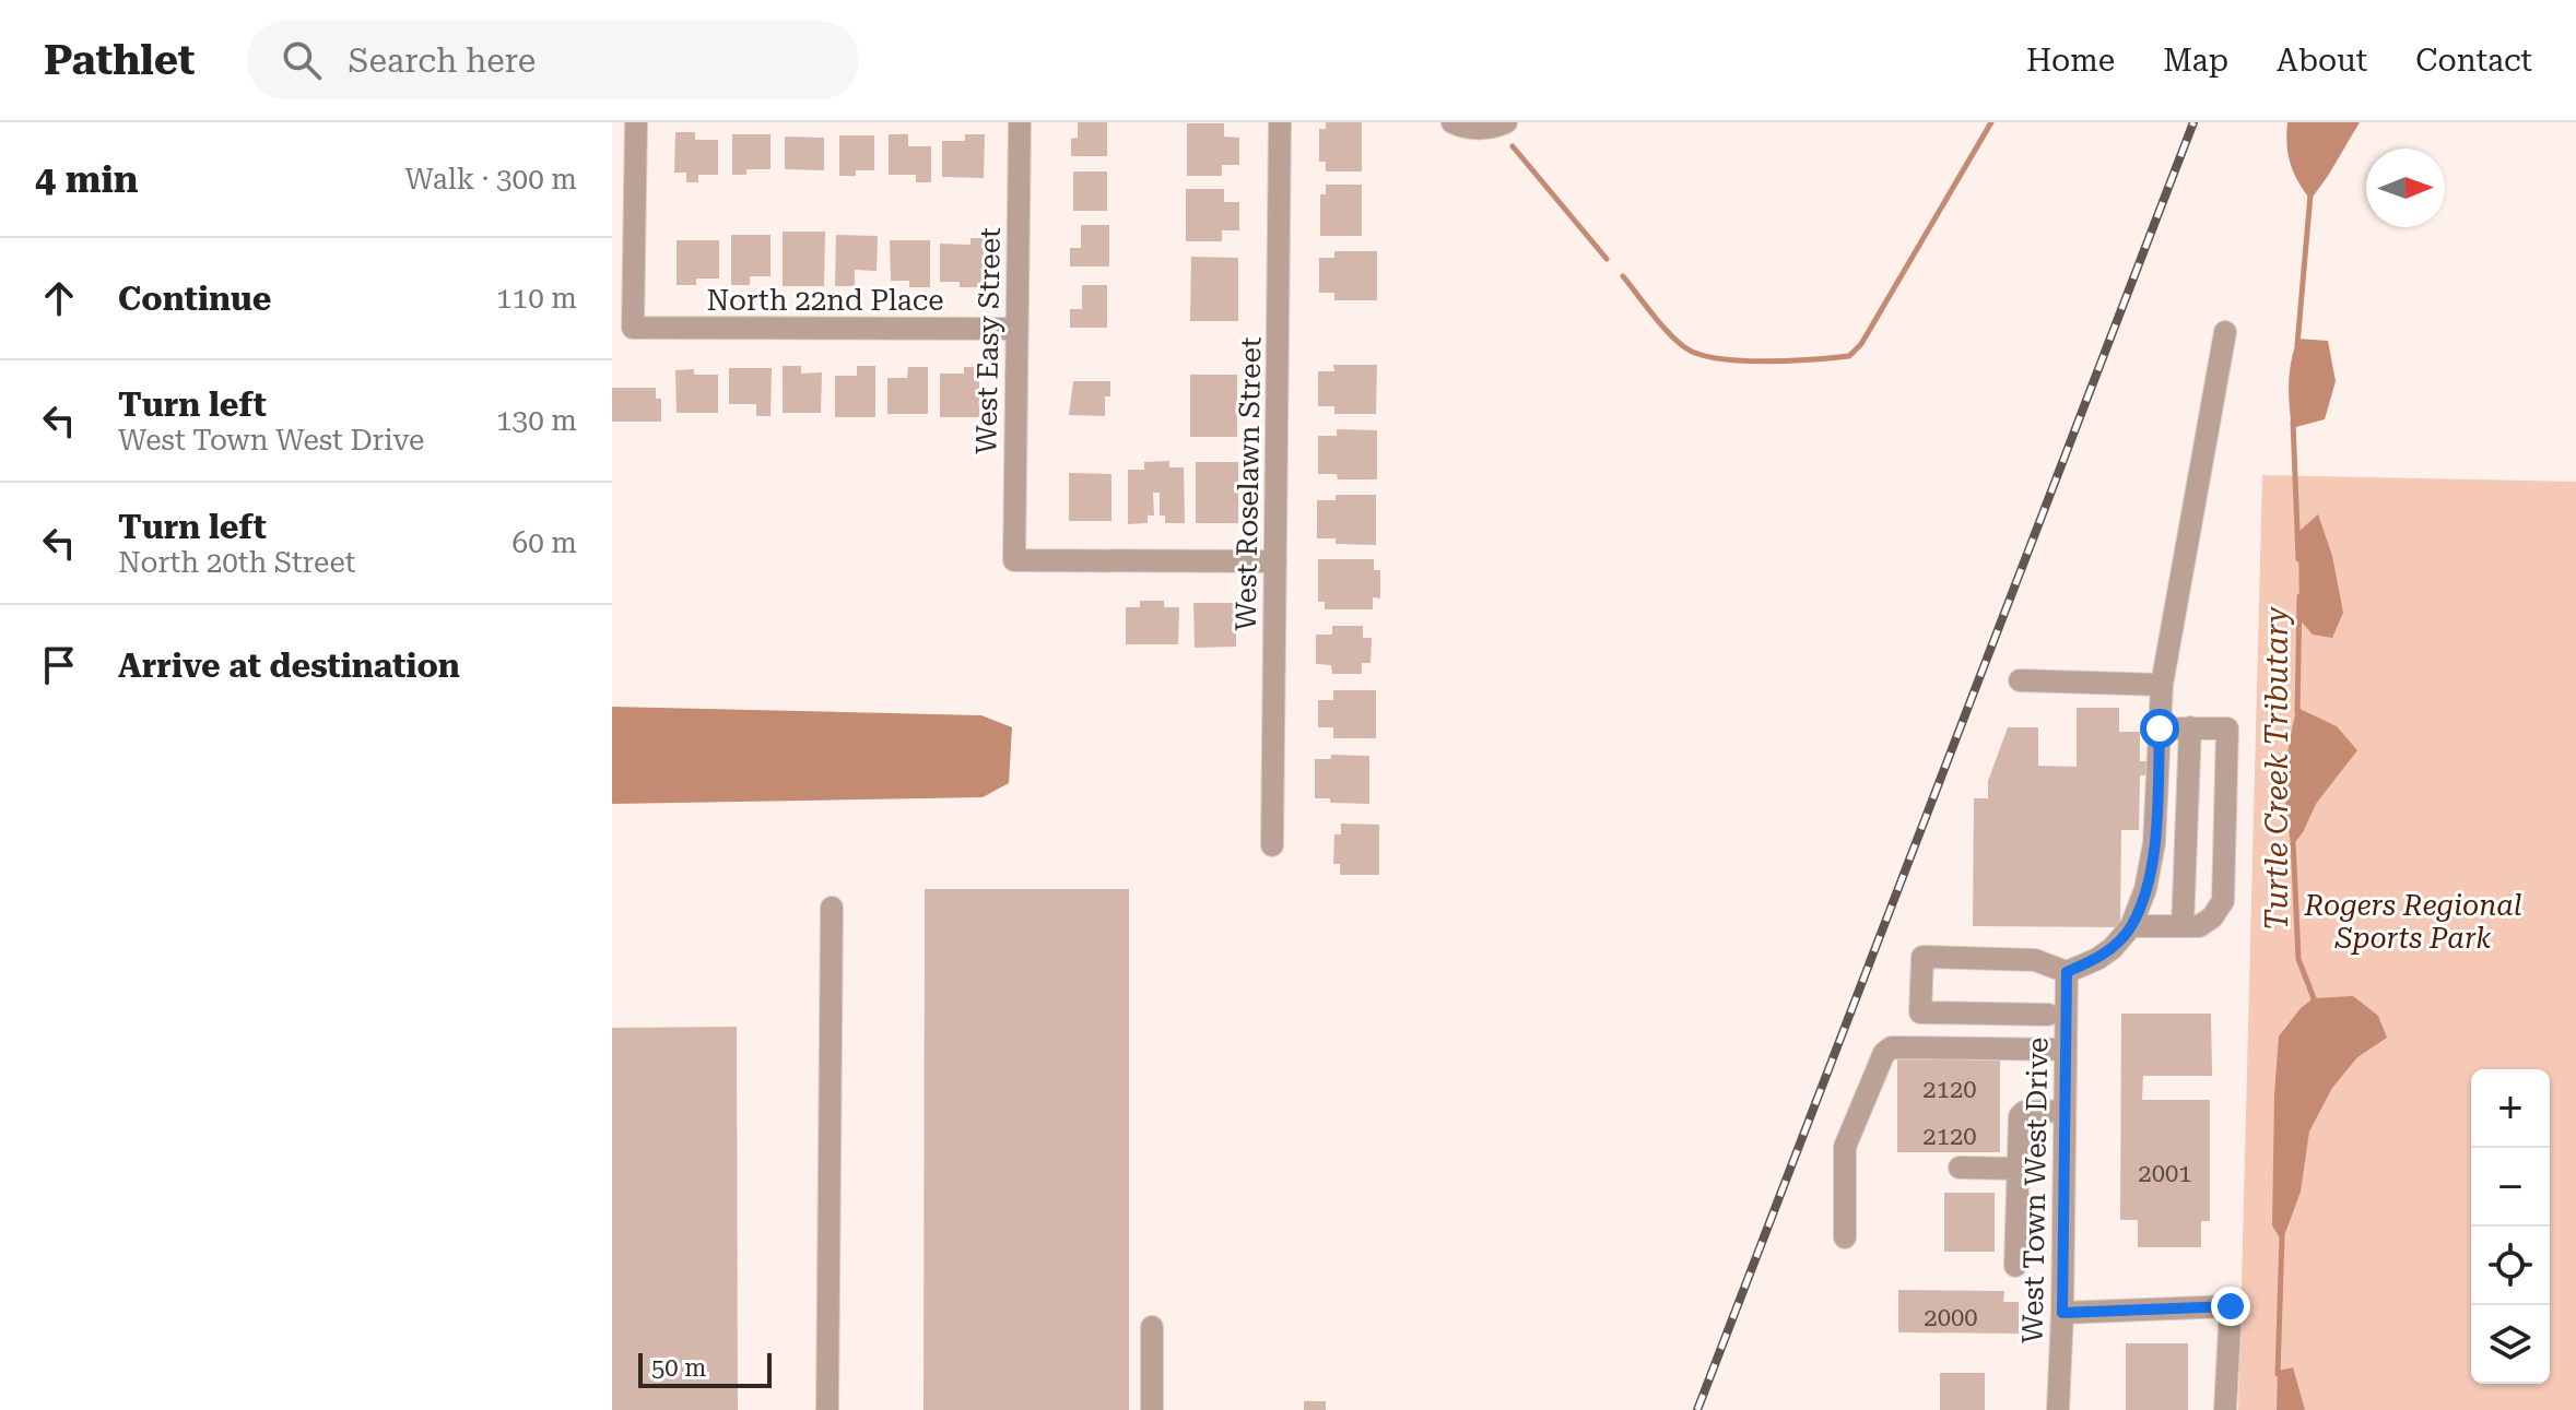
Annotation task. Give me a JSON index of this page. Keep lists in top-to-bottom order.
{
  "streets": {
    "street": [
      "North 22nd Place",
      "West Easy Street",
      "West Roselawn Street",
      "West Town West Drive"
    ]
  },
  "crossings": [
    ["North 22nd Place", "West Easy Street"],
    ["West Easy Street", "West Roselawn Street"]
  ],
  "water": ["Turtle Creek Tributary"],
  "parks": ["Rogers Regional Sports Park"],
  "house_numbers": [
    "2120",
    "2120",
    "2001",
    "2000"
  ],
  "scale_bar": "50 m",
  "north": "right",
  "page": {
    "header": "Pathlet",
    "search": "Search here",
    "nav": [
      "Home",
      "Map",
      "About",
      "Contact"
    ],
    "heading": ["4 min", "Walk · 300 m"],
    "list": [
      ["Continue", "110 m"],
      ["Turn left", "West Town West Drive", "130 m"],
      ["Turn left", "North 20th Street", "60 m"],
      "Arrive at destination"
    ],
    "map_buttons": ["+", "−"],
    "scale": "50 m"
  }
}
